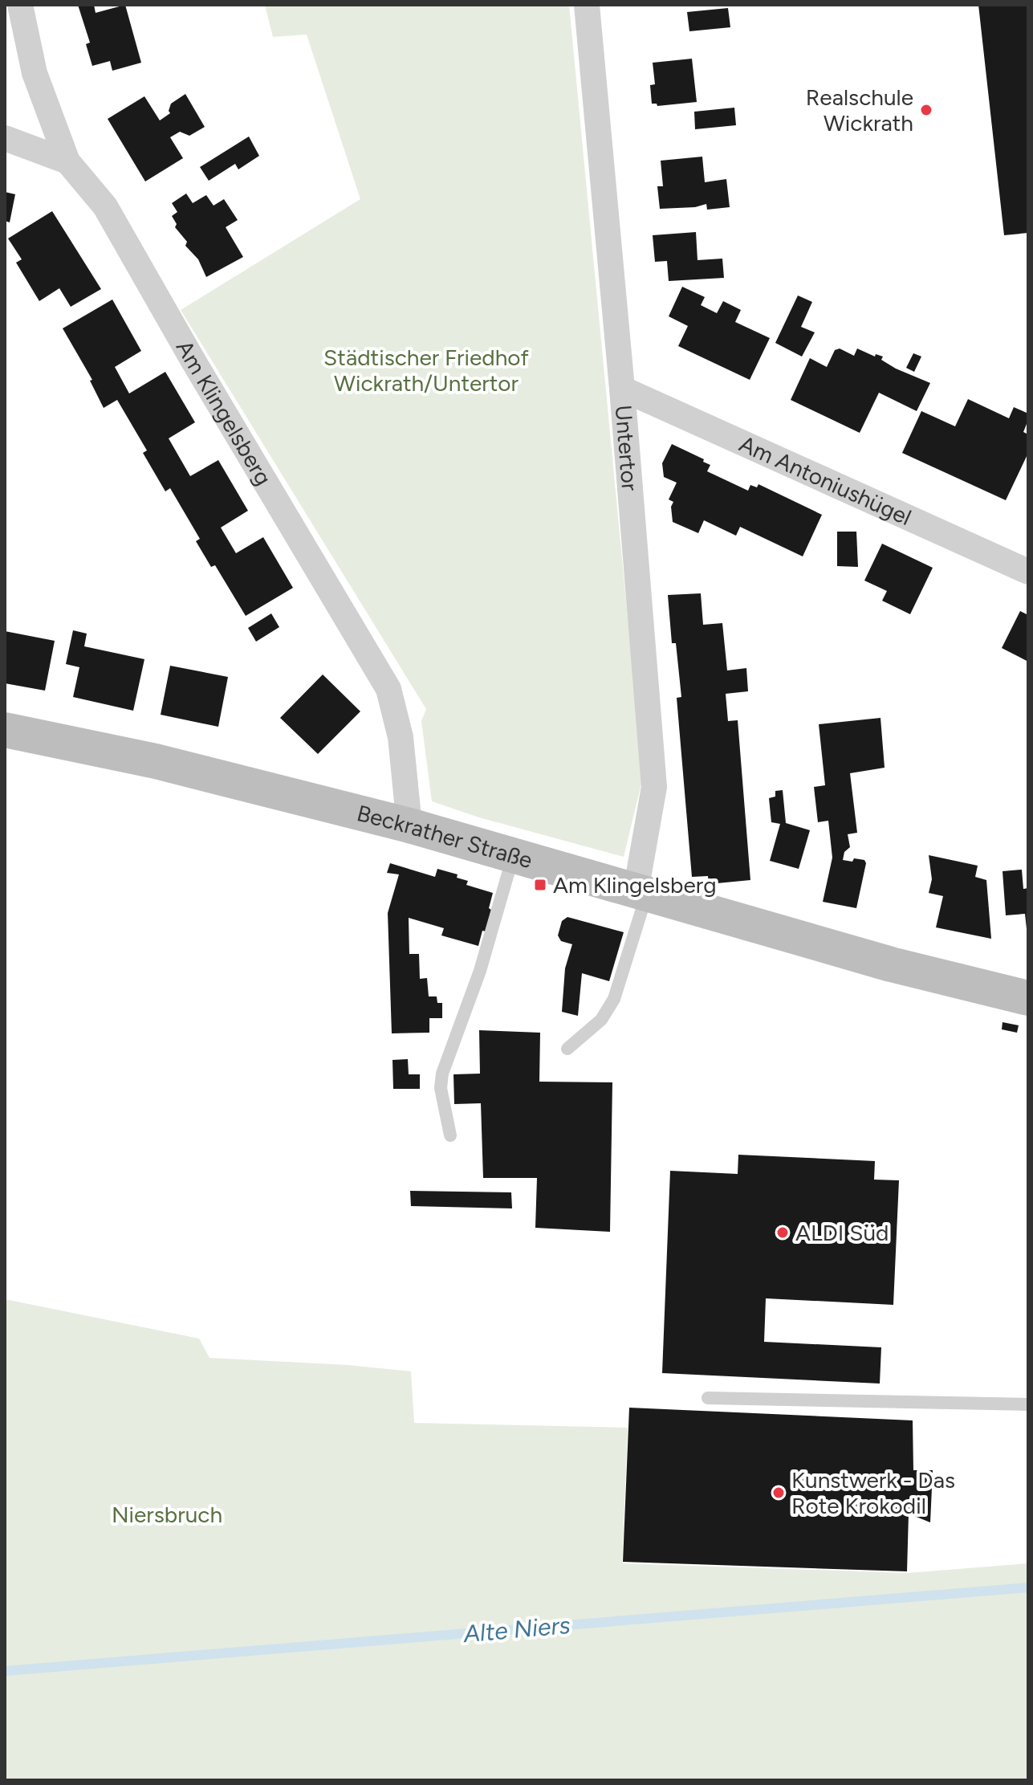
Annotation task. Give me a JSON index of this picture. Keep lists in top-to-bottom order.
{
  "streets": {
    "street": [
      "Am Klingelsberg",
      "Untertor",
      "Am Antoniushügel",
      "Beckrather Straße"
    ]
  },
  "crossings": [
    ["Am Klingelsberg", "Beckrather Straße"],
    ["Untertor", "Am Antoniushügel"],
    ["Untertor", "Beckrather Straße"]
  ],
  "water": ["Alte Niers"],
  "parks": ["Städtischer Friedhof Wickrath/Untertor", "Niersbruch"],
  "places": {
    "other": ["Realschule Wickrath", "ALDI Süd", "Kunstwerk - Das Rote Krokodil"],
    "transit": ["Am Klingelsberg"]
  }
}
